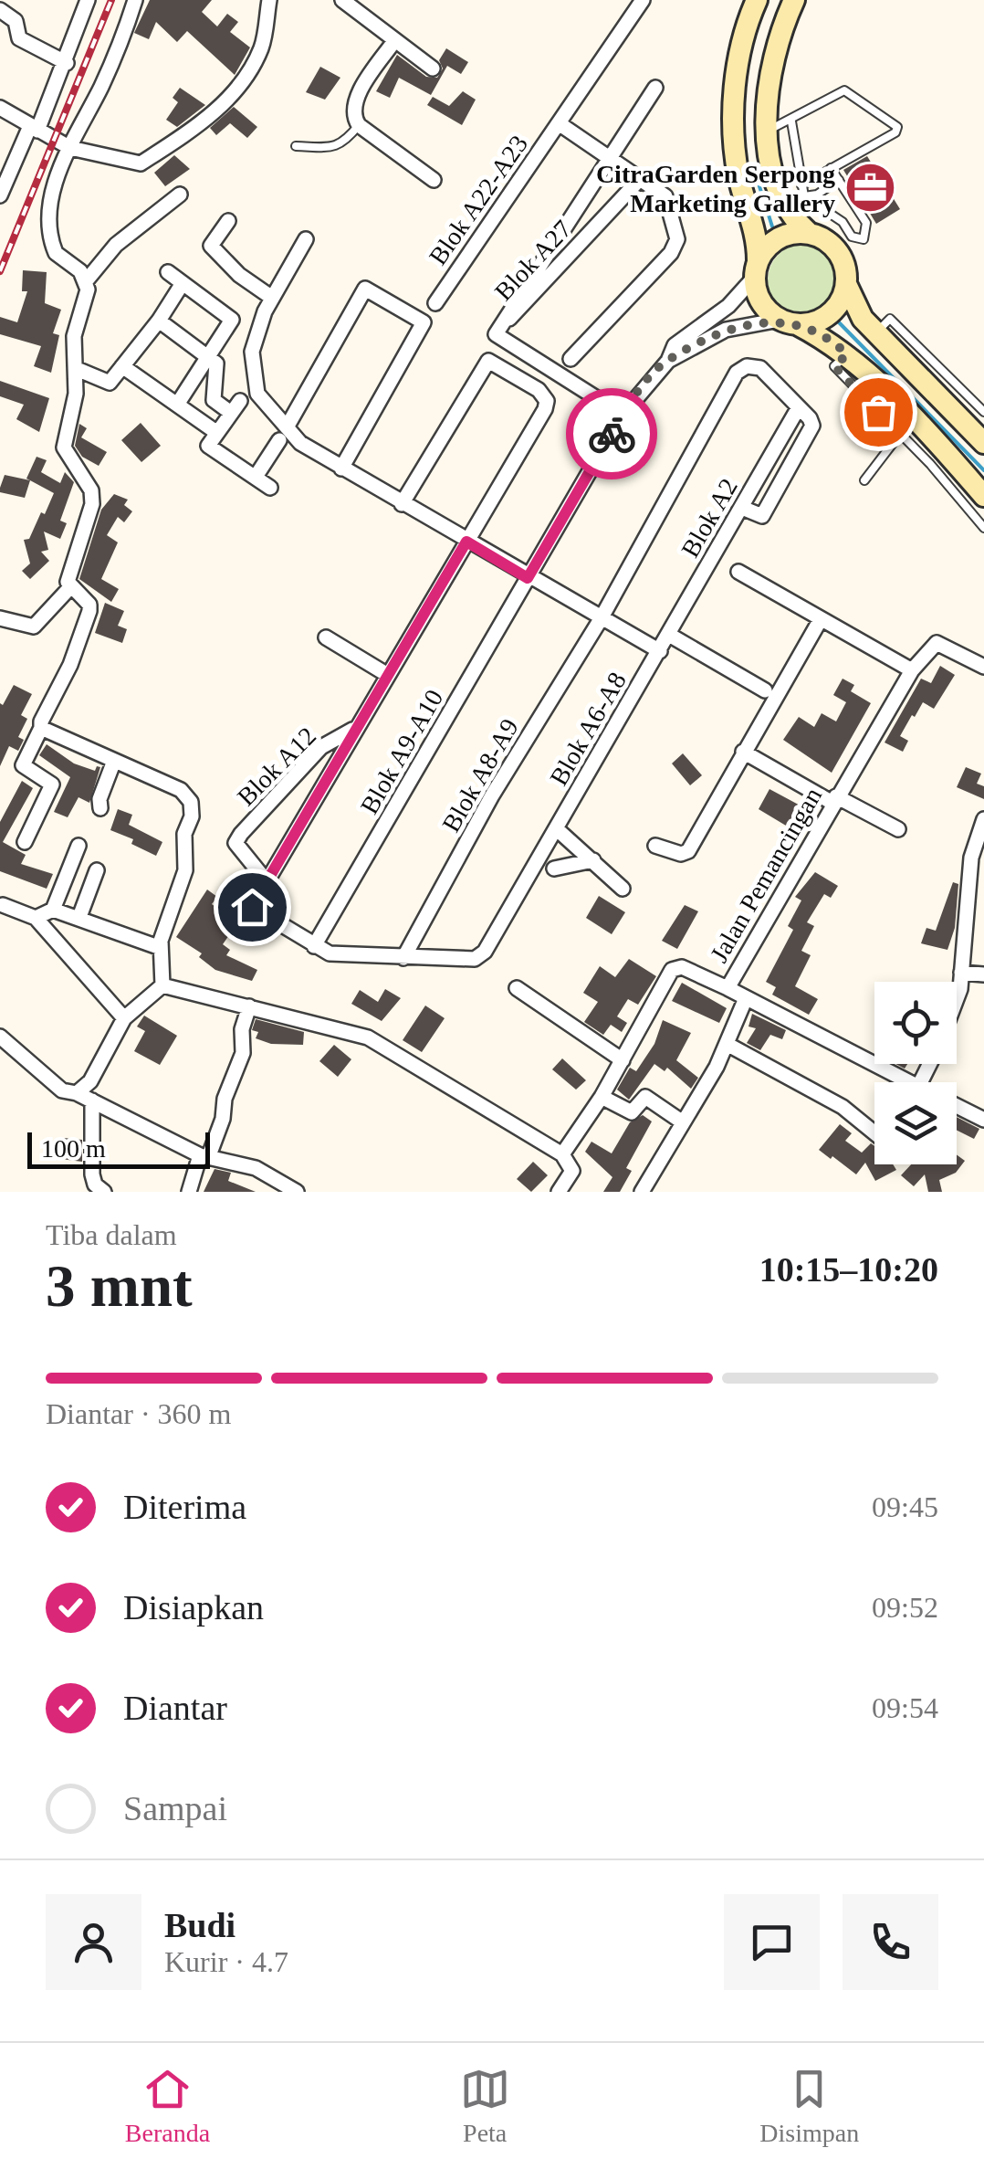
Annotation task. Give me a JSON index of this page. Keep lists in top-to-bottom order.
{
  "streets": {
    "street": [
      "Blok A22-A23",
      "Blok A27",
      "Blok A2",
      "Blok A6-A8",
      "Blok A9-A10",
      "Blok A12",
      "Blok A8-A9",
      "Jalan Pemancingan"
    ]
  },
  "crossings": [
    ["Blok A2", "Blok A6-A8"],
    ["Blok A2", "Blok A8-A9"],
    ["Blok A6-A8", "Blok A8-A9"]
  ],
  "places": {
    "office": ["CitraGarden Serpong Marketing Gallery"]
  },
  "scale_bar": "100 m",
  "page": {
    "scale": "100 m",
    "heading": ["3 mnt", "Tiba dalam", "10:15–10:20"],
    "panel": ["Budi", "Kurir · 4.7"],
    "bar": "Diantar · 360 m",
    "list": [
      ["Diterima", "09:45"],
      ["Disiapkan", "09:52"],
      ["Diantar", "09:54"],
      "Sampai"
    ],
    "tabs": ["Beranda", "Peta", "Disimpan"]
  }
}
